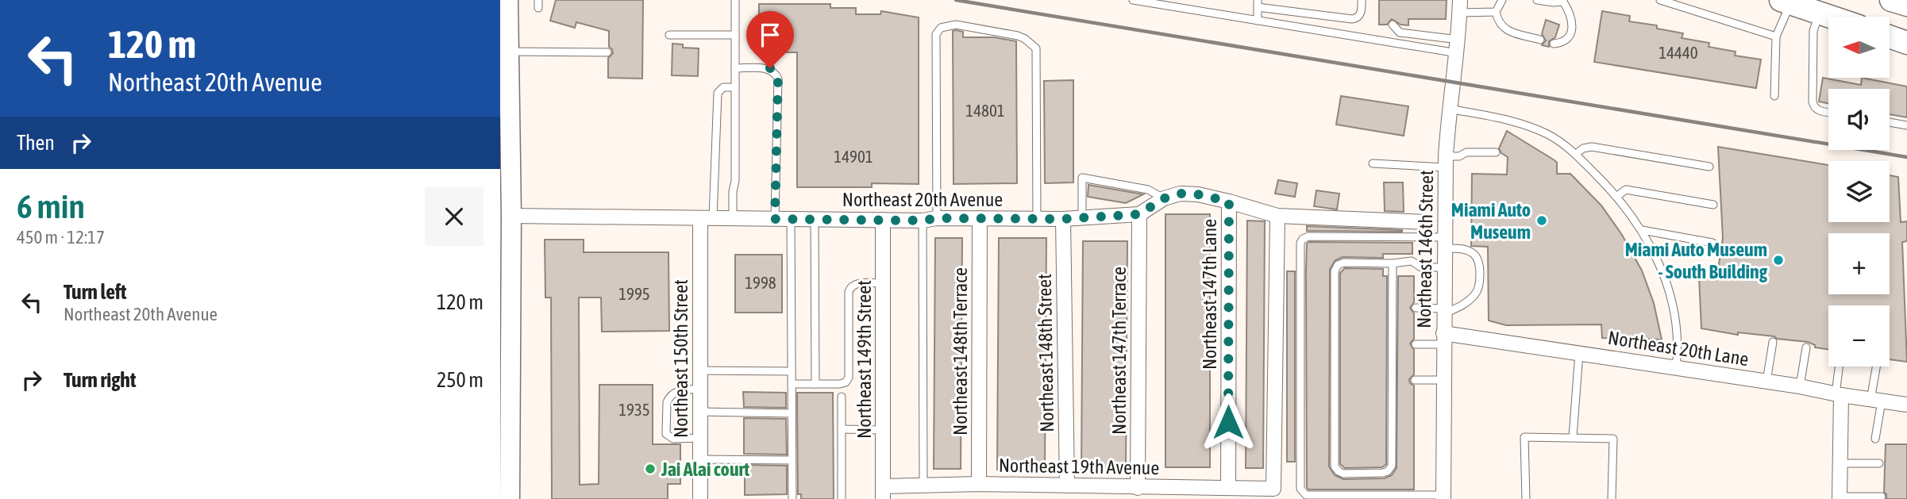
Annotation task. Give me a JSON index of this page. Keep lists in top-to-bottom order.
{
  "streets": {
    "street": [
      "Northeast 20th Avenue",
      "Northeast 146th Street",
      "Northeast 147th Lane",
      "Northeast 20th Lane",
      "Northeast 147th Terrace",
      "Northeast 148th Terrace",
      "Northeast 148th Street",
      "Northeast 150th Street",
      "Northeast 149th Street",
      "Northeast 19th Avenue"
    ]
  },
  "crossings": [
    ["Northeast 20th Avenue", "Northeast 147th Lane"],
    ["Northeast 20th Avenue", "Northeast 147th Terrace"],
    ["Northeast 20th Avenue", "Northeast 148th Terrace"],
    ["Northeast 20th Avenue", "Northeast 148th Street"],
    ["Northeast 20th Avenue", "Northeast 150th Street"],
    ["Northeast 20th Avenue", "Northeast 149th Street"],
    ["Northeast 20th Avenue", "Northeast 19th Avenue"],
    ["Northeast 146th Street", "Northeast 20th Lane"],
    ["Northeast 147th Lane", "Northeast 19th Avenue"],
    ["Northeast 147th Terrace", "Northeast 19th Avenue"],
    ["Northeast 148th Terrace", "Northeast 19th Avenue"],
    ["Northeast 148th Street", "Northeast 19th Avenue"],
    ["Northeast 149th Street", "Northeast 19th Avenue"]
  ],
  "places": ["Miami Auto Museum", "Miami Auto Museum - South Building", "Jai Alai court"],
  "house_numbers": [
    "14440",
    "14801",
    "14901",
    "1998",
    "1995",
    "1935"
  ],
  "north": "left",
  "page": {
    "turn": ["120 m", "Northeast 20th Avenue"],
    "map_buttons": ["+", "−"],
    "then": "Then",
    "heading": ["6 min", "450 m · 12:17"],
    "list": [
      {
        "name": "Turn left",
        "note": "Northeast 20th Avenue",
        "value": "120 m"
      },
      {
        "name": "Turn right",
        "value": "250 m"
      }
    ]
  }
}
